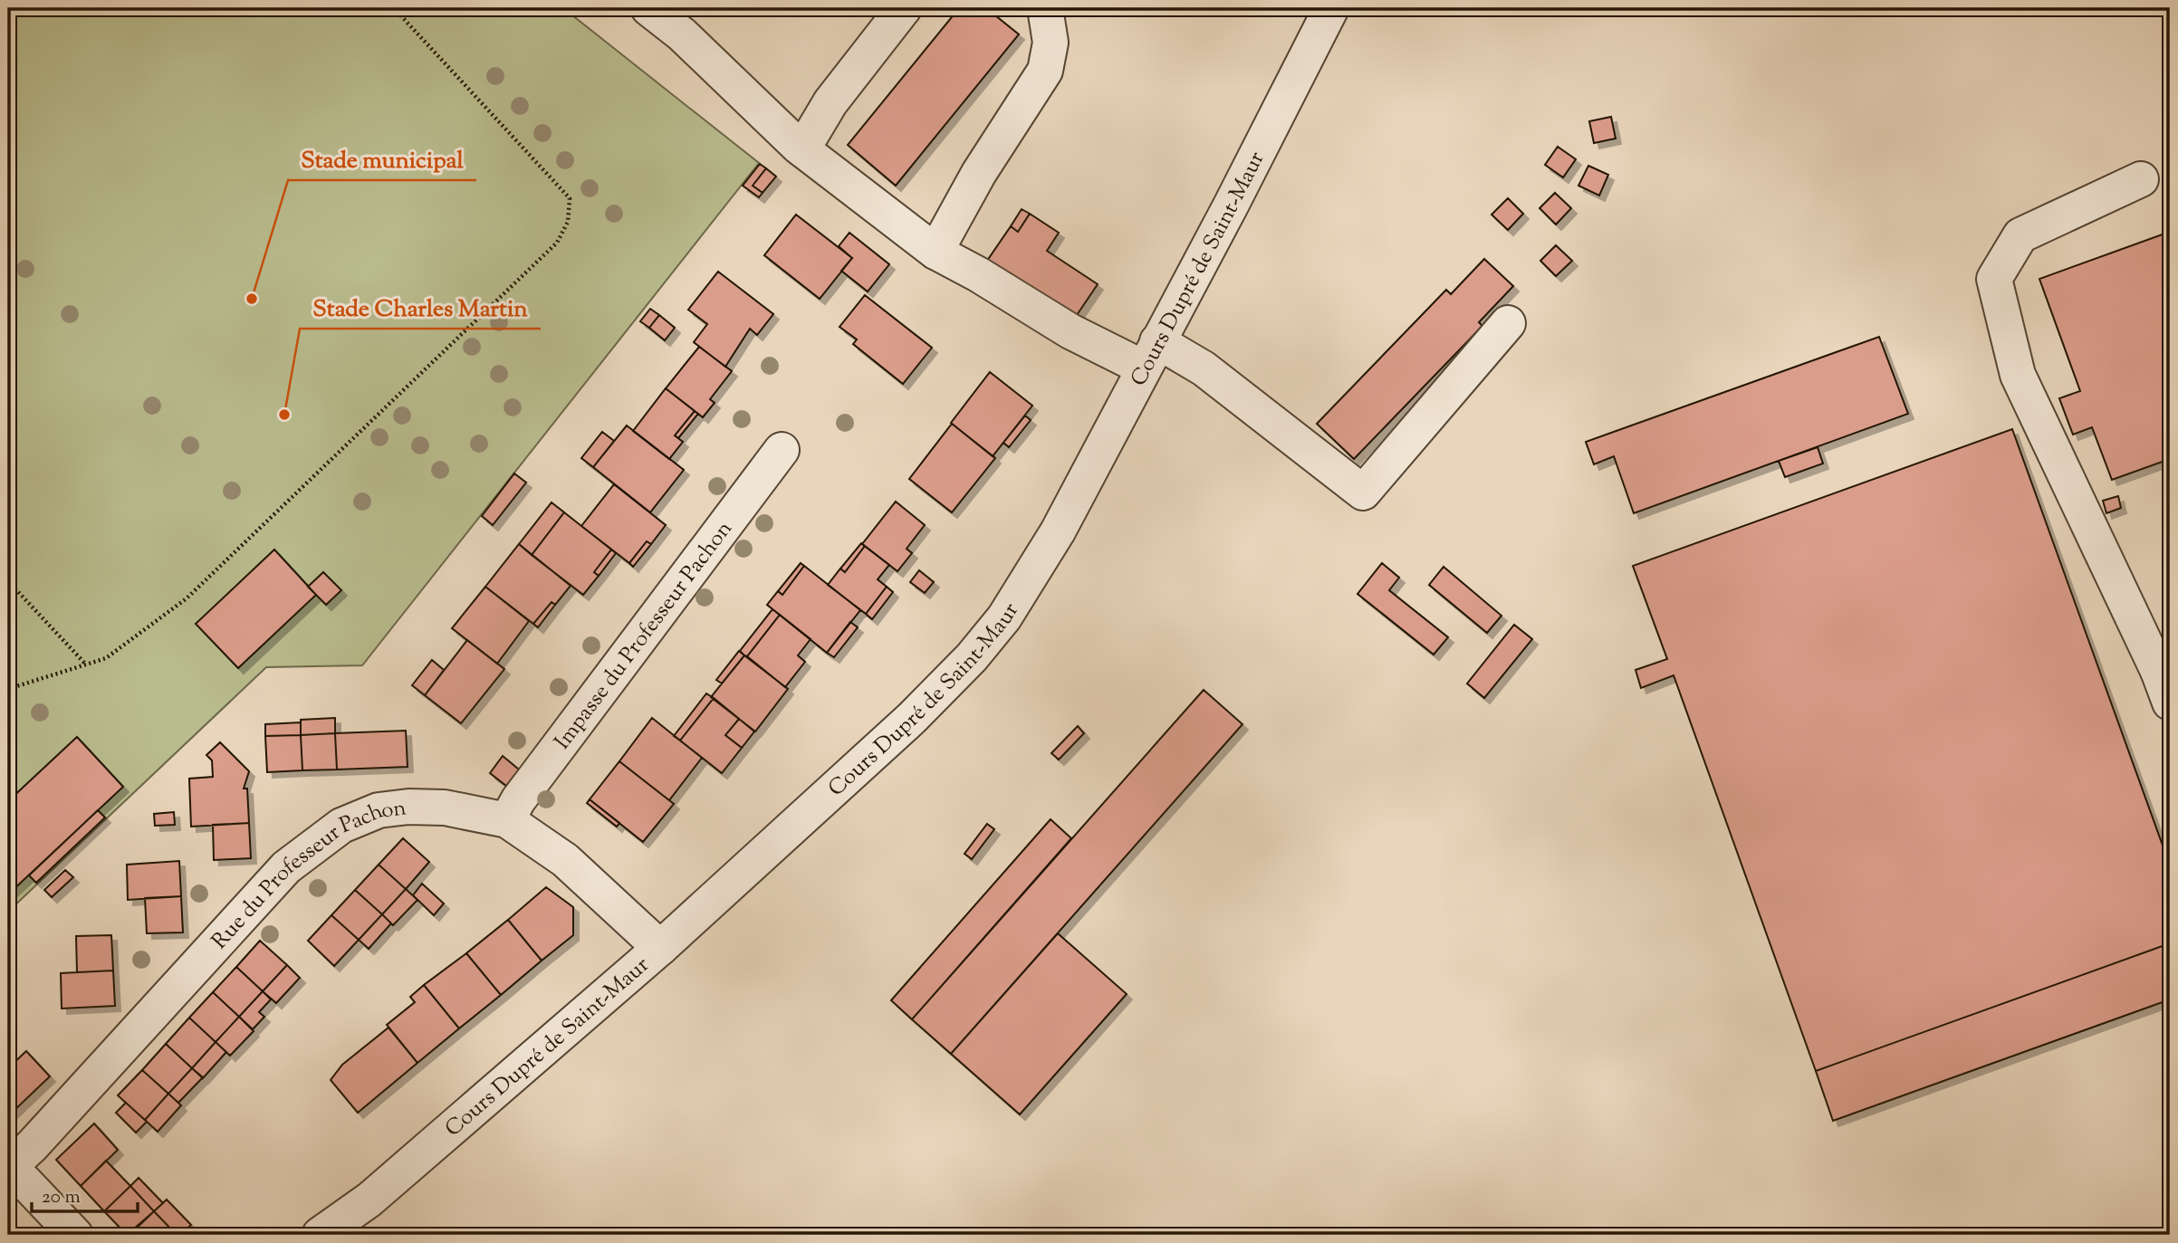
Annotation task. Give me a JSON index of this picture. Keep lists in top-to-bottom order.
{
  "streets": {
    "street": ["Cours Dupré de Saint-Maur", "Impasse du Professeur Pachon", "Rue du Professeur Pachon"]
  },
  "crossings": [
    ["Cours Dupré de Saint-Maur", "Rue du Professeur Pachon"],
    ["Impasse du Professeur Pachon", "Rue du Professeur Pachon"]
  ],
  "places": ["Stade municipal", "Stade Charles Martin"],
  "scale_bar": "20 m"
}
